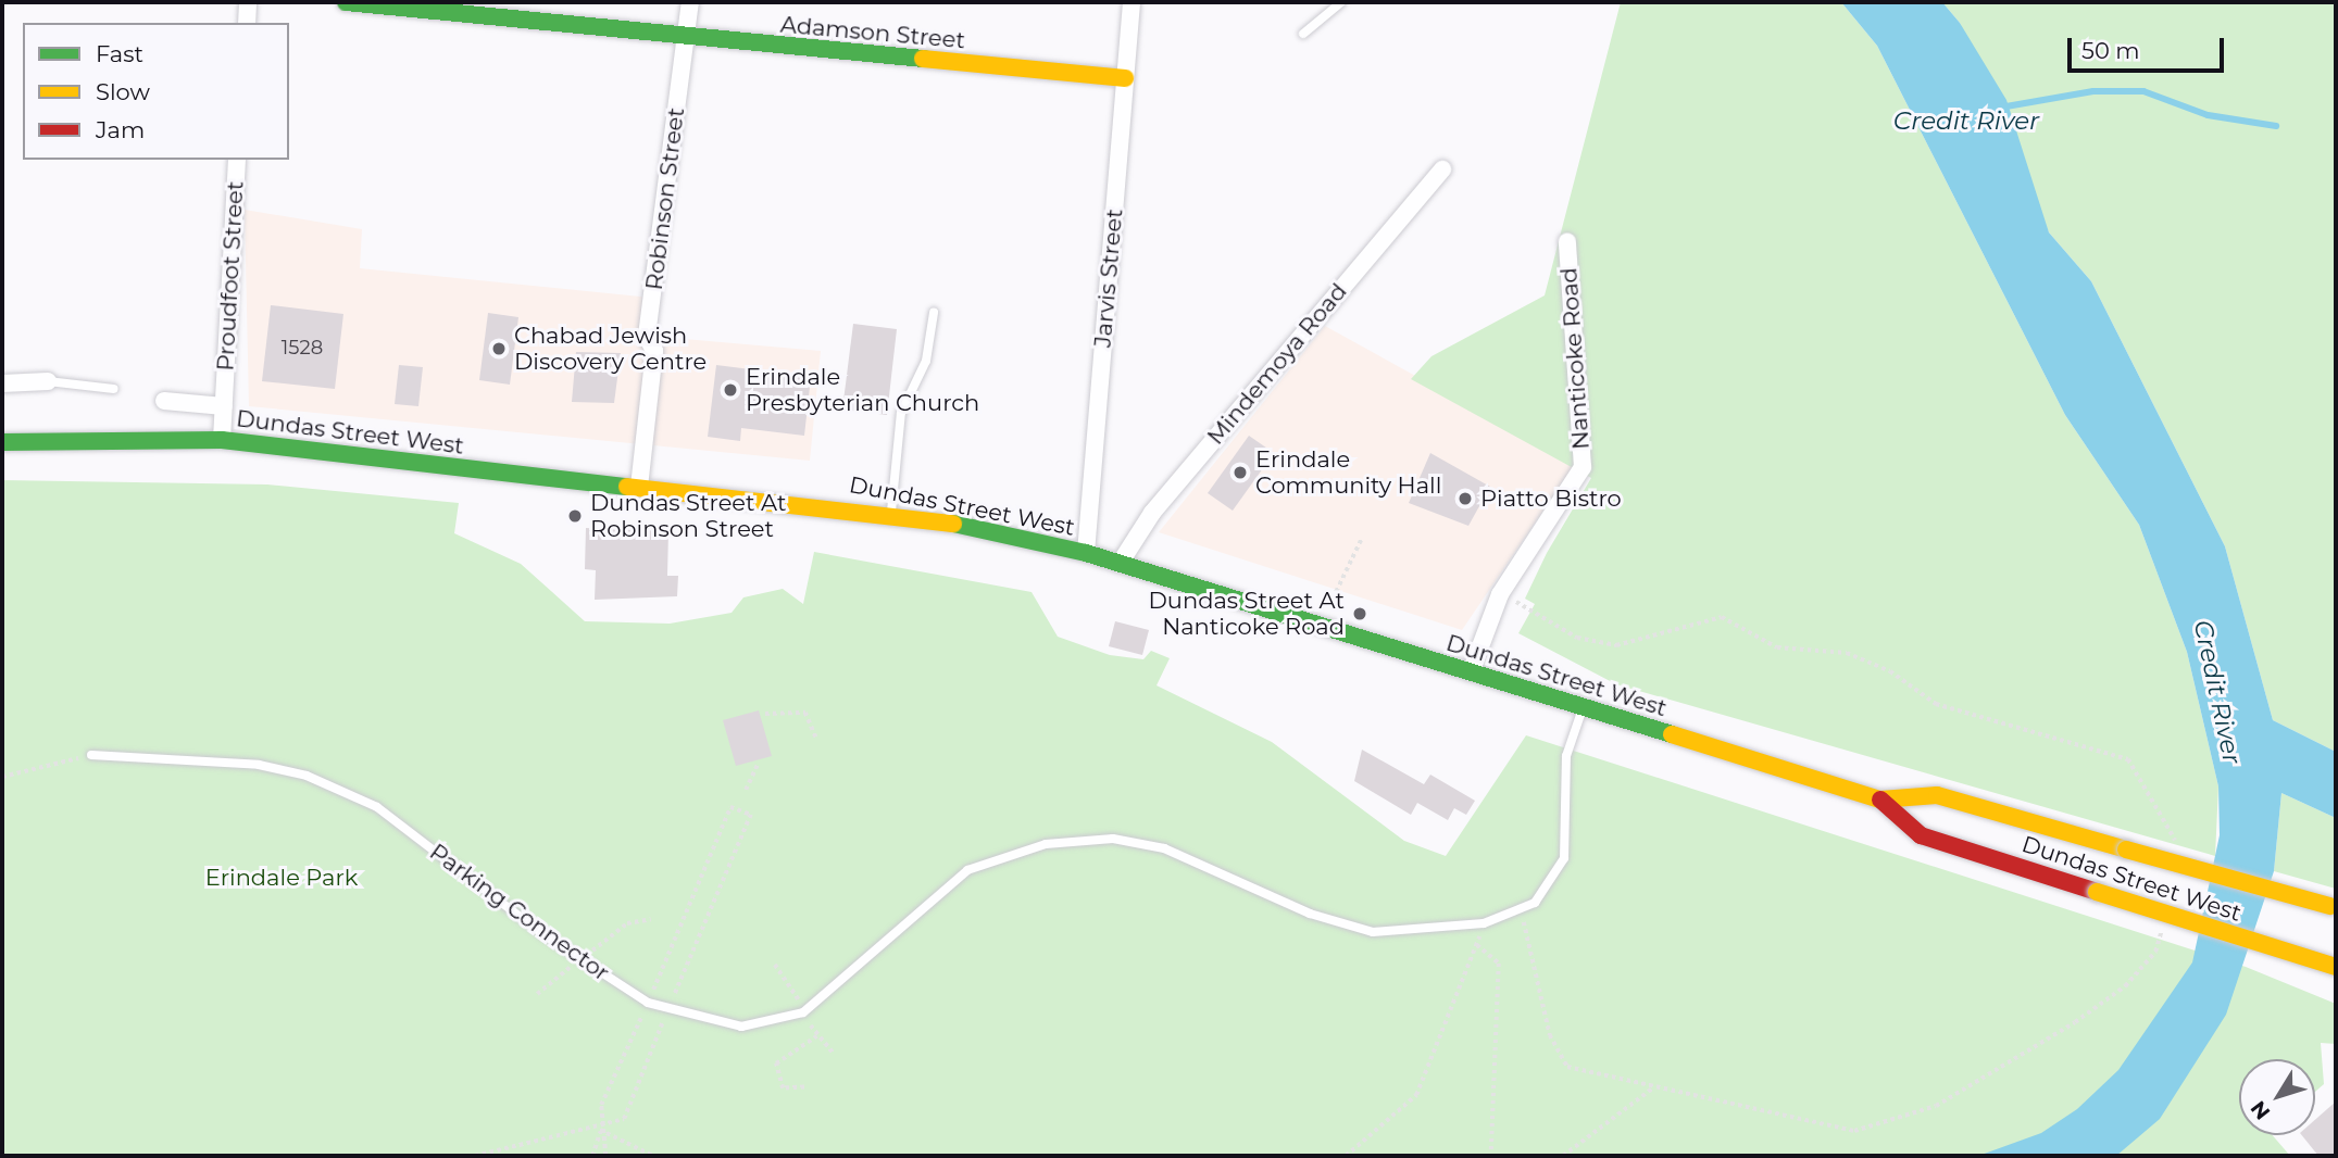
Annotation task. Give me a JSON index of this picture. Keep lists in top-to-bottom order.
{
  "streets": {
    "main road": ["Adamson Street", "Dundas Street West"],
    "street": [
      "Robinson Street",
      "Proudfoot Street",
      "Jarvis Street",
      "Nanticoke Road",
      "Mindemoya Road"
    ],
    "lane": ["Parking Connector"]
  },
  "crossings": [
    ["Adamson Street", "Robinson Street"],
    ["Adamson Street", "Jarvis Street"],
    ["Robinson Street", "Dundas Street West"],
    ["Proudfoot Street", "Dundas Street West"],
    ["Jarvis Street", "Dundas Street West"],
    ["Nanticoke Road", "Dundas Street West"],
    ["Mindemoya Road", "Dundas Street West"]
  ],
  "water": ["Credit River"],
  "parks": ["Erindale Park"],
  "places": [
    "Chabad Jewish Discovery Centre",
    "Erindale Presbyterian Church",
    "Erindale Community Hall",
    "Piatto Bistro",
    "Dundas Street At Robinson Street",
    "Dundas Street At Nanticoke Road"
  ],
  "house_numbers": ["1528"],
  "legend": ["Fast", "Slow", "Jam"],
  "scale_bar": "50 m",
  "north": "bottom left"
}
